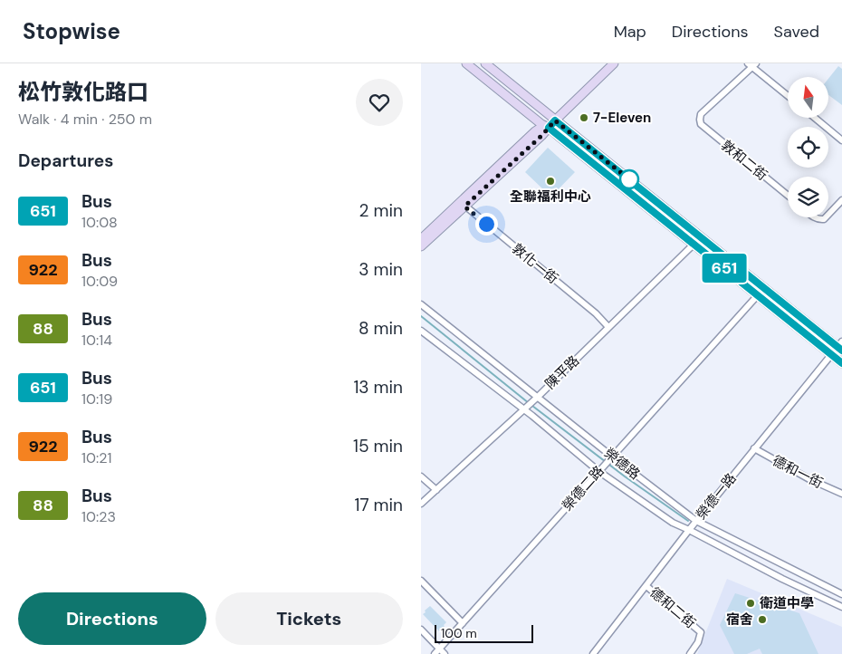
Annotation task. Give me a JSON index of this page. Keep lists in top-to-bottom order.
{
  "streets": {
    "street": [
      "敦和二街",
      "敦化一街",
      "陳平路",
      "榮德路",
      "德和一街",
      "榮德二路",
      "榮德一路",
      "德和二街"
    ]
  },
  "crossings": [
    ["敦化一街", "陳平路"],
    ["陳平路", "榮德路"],
    ["榮德路", "榮德二路"],
    ["榮德路", "榮德一路"],
    ["德和一街", "榮德一路"],
    ["榮德一路", "德和二街"]
  ],
  "places": [
    "7-Eleven",
    "全聯福利中心",
    "衛道中學",
    "宿舍"
  ],
  "lines": ["bus line 651"],
  "scale_bar": "100 m",
  "north": "top",
  "page": {
    "header": "Stopwise",
    "nav": ["Map", "Directions", "Saved"],
    "heading": [
      ["松竹敦化路口", "Walk · 4 min · 250 m"],
      "Departures"
    ],
    "on_map": "651",
    "list": [
      {
        "mark": "651",
        "name": "Bus",
        "note": "10:08",
        "value": "2 min"
      },
      {
        "mark": "922",
        "name": "Bus",
        "note": "10:09",
        "value": "3 min"
      },
      {
        "mark": "88",
        "name": "Bus",
        "note": "10:14",
        "value": "8 min"
      },
      {
        "mark": "651",
        "name": "Bus",
        "note": "10:19",
        "value": "13 min"
      },
      {
        "mark": "922",
        "name": "Bus",
        "note": "10:21",
        "value": "15 min"
      },
      {
        "mark": "88",
        "name": "Bus",
        "note": "10:23",
        "value": "17 min"
      }
    ],
    "buttons": ["Directions", "Tickets"],
    "scale": "100 m"
  }
}
